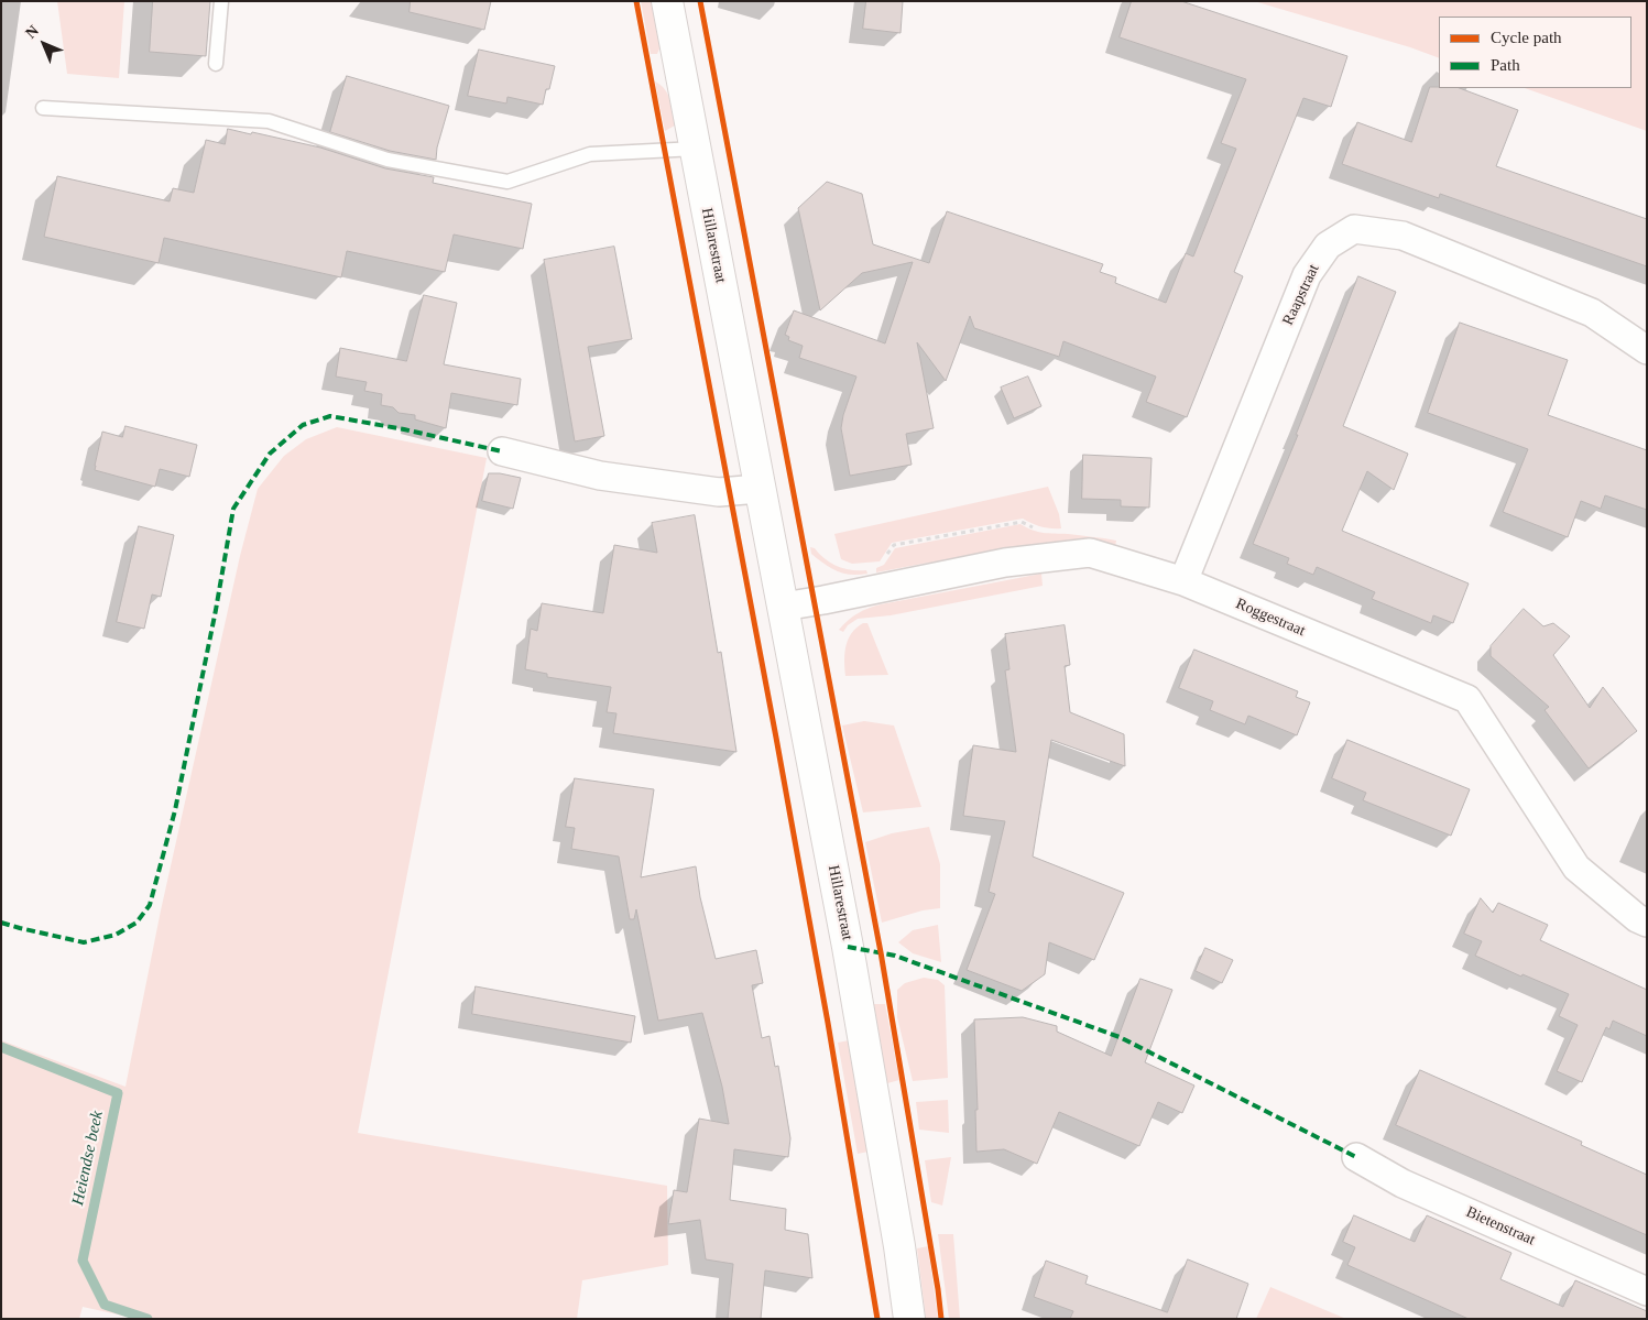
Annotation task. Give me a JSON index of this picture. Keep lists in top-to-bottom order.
{
  "streets": {
    "main road": ["Hillarestraat"],
    "street": ["Raapstraat", "Roggestraat", "Bietenstraat"]
  },
  "crossings": [
    ["Hillarestraat", "Roggestraat"],
    ["Raapstraat", "Roggestraat"]
  ],
  "water": ["Heiendse beek"],
  "legend": ["Cycle path", "Path"],
  "north": "top left"
}
